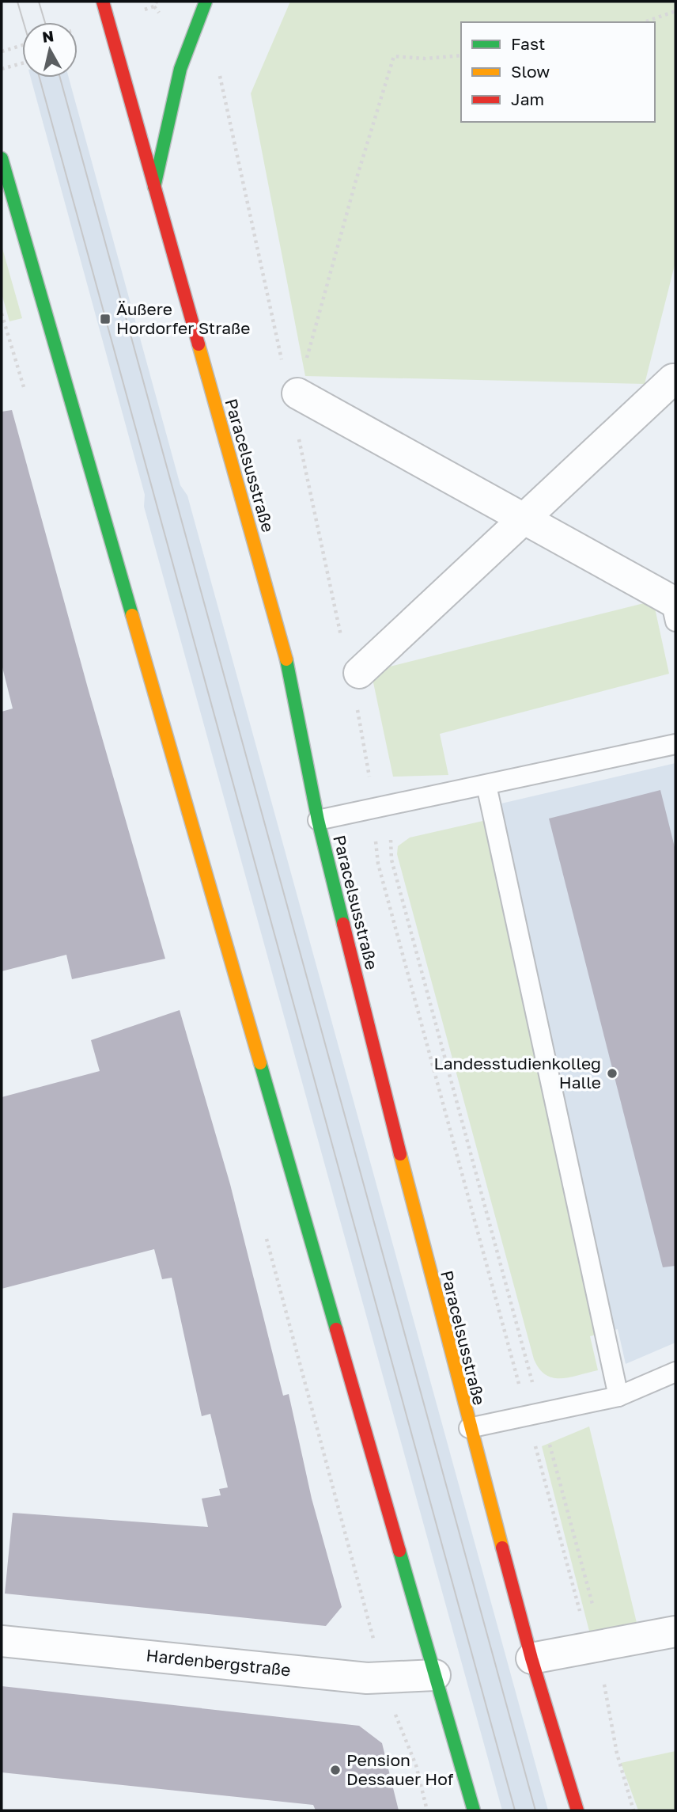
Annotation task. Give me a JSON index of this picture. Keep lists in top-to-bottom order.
{
  "streets": {
    "main road": ["Paracelsusstraße"],
    "street": ["Hardenbergstraße"]
  },
  "places": {
    "transit": ["Äußere Hordorfer Straße"],
    "other": ["Landesstudienkolleg Halle", "Pension Dessauer Hof"]
  },
  "legend": ["Fast", "Slow", "Jam"],
  "north": "top"
}
